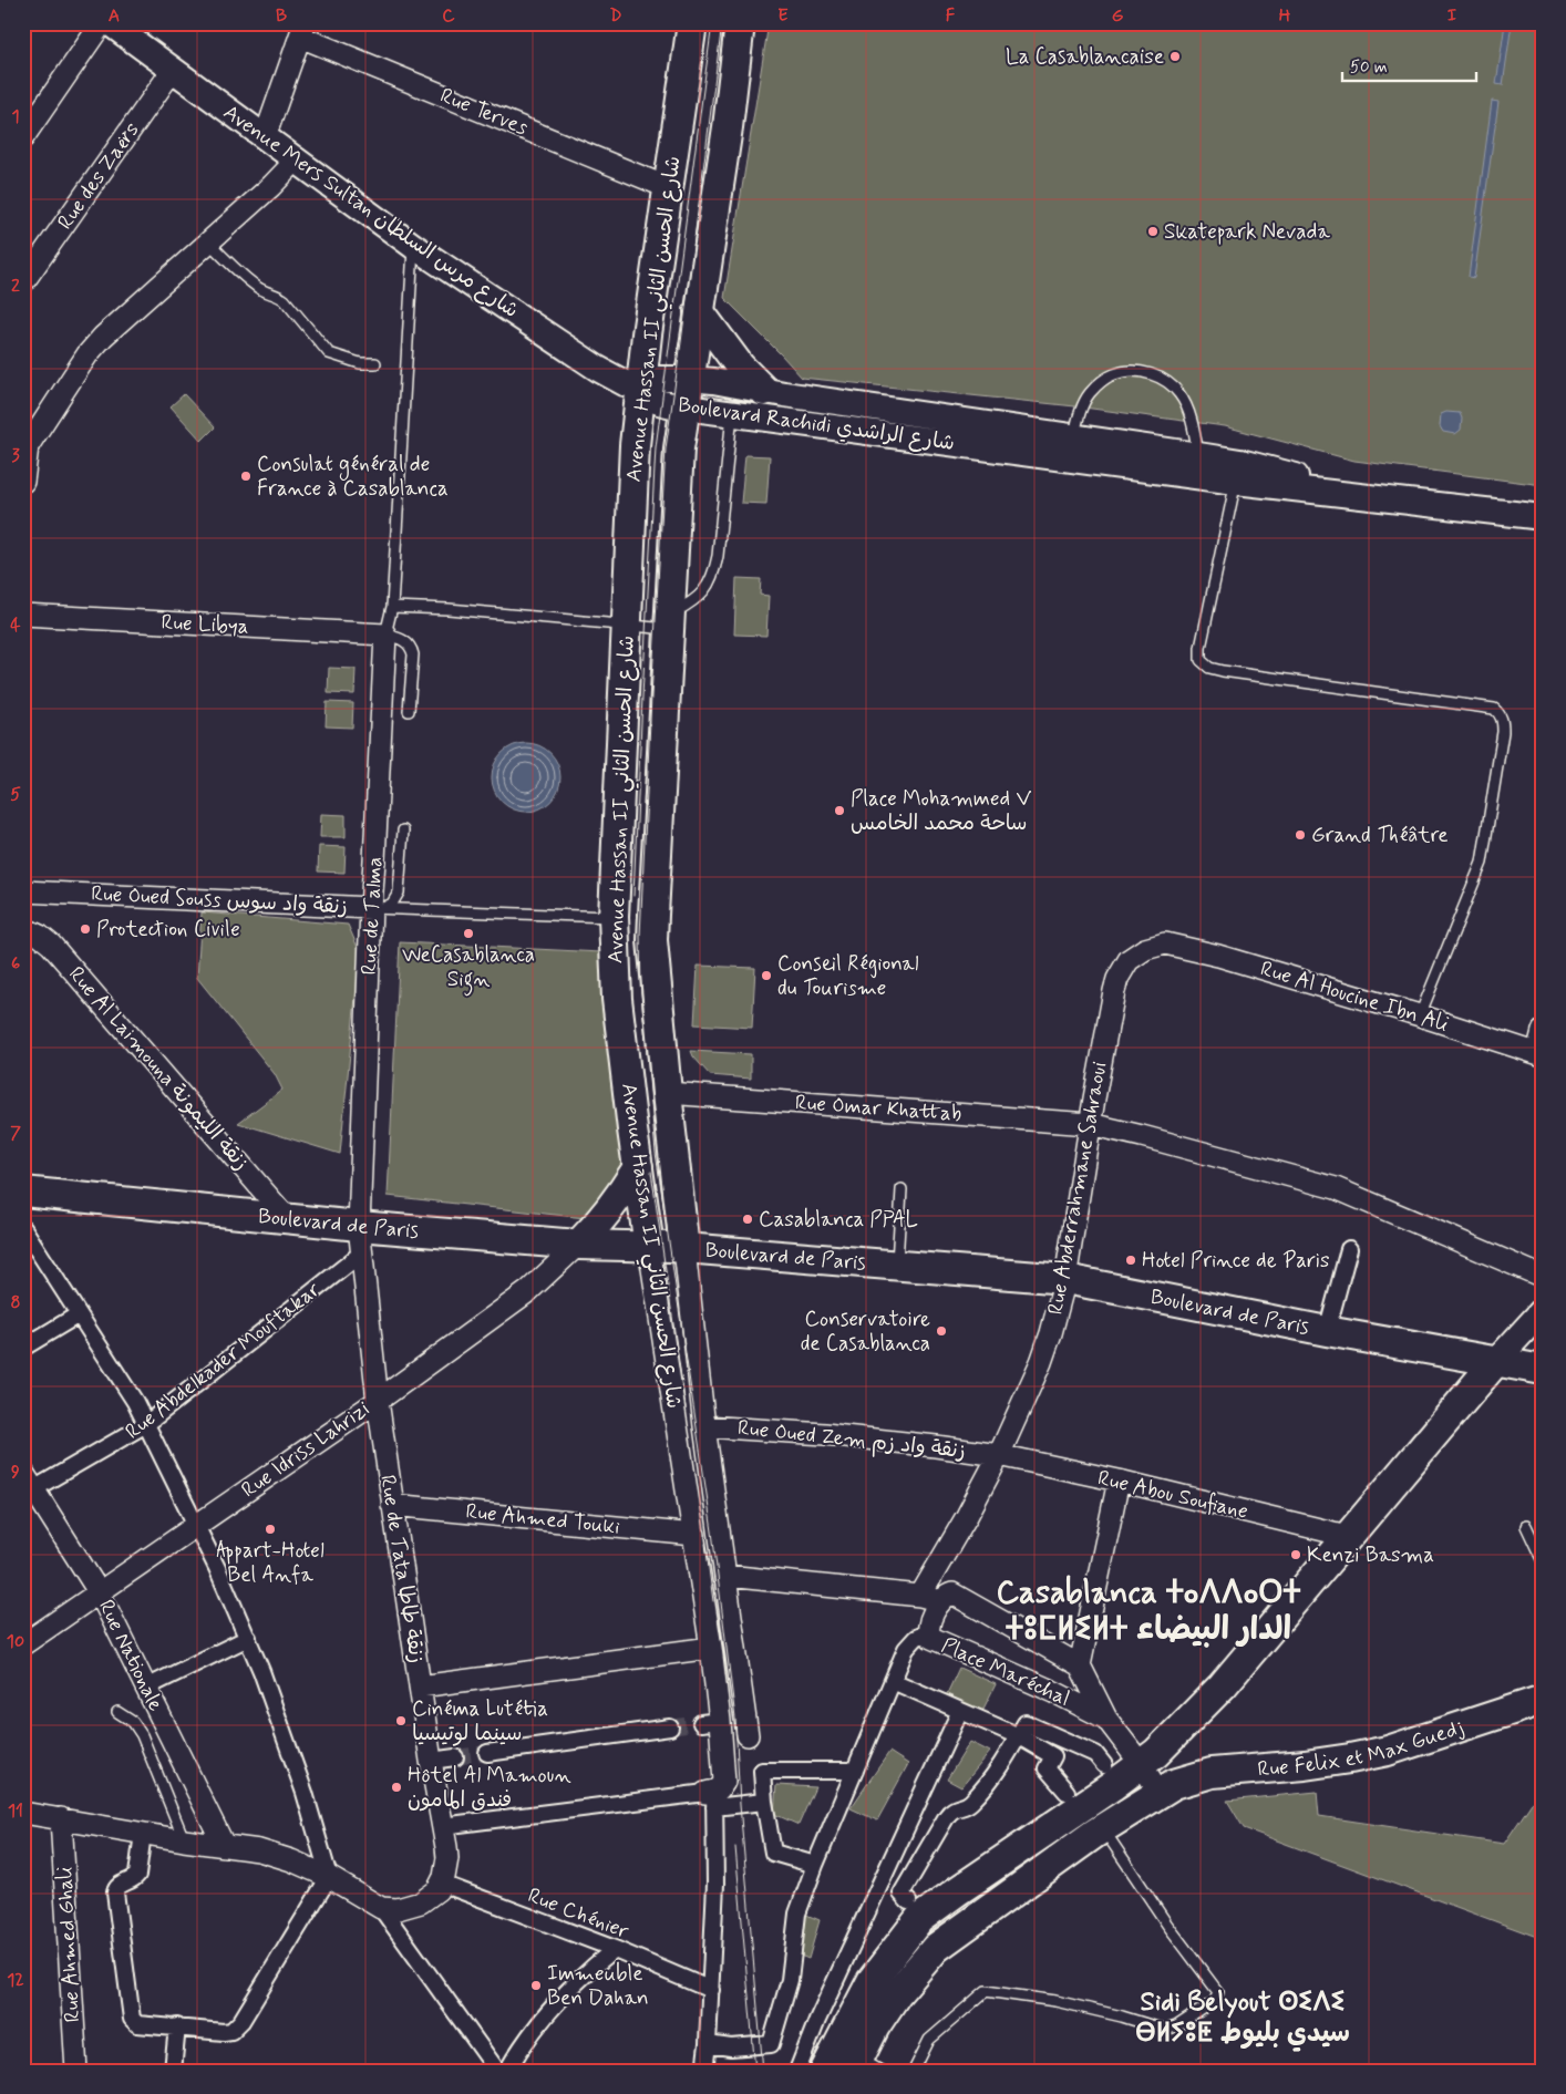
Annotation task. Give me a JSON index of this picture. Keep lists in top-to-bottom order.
{
  "streets": {
    "main road": ["Avenue Hassan II شارع الحسن الثاني", "Boulevard de Paris", "Rue Felix et Max Guedj"],
    "street": [
      "Rue Terves",
      "Rue des Zaërs",
      "Avenue Mers Sultan شارع مرس السلطان",
      "Boulevard Rachidi شارع الراشدي",
      "Rue Libya",
      "Rue Oued Souss زنقة واد سوس",
      "Rue de Talma",
      "Rue Al Houcine Ibn Ali",
      "Rue Al Laimouna زنقة الليمونة",
      "Rue Omar Khattab",
      "Rue Abderrahmane Sahraoui",
      "Rue Abdelkader Mouftakar",
      "Rue Oued Zem زنقة واد زم",
      "Rue Idriss Lahrizi",
      "Rue Abou Soufiane",
      "Rue Ahmed Touki",
      "Rue de Tata زنقة طاطا",
      "Rue Nationale",
      "Place Maréchal",
      "Rue Chénier",
      "Rue Ahmed Ghali"
    ]
  },
  "crossings": [
    ["Rue Terves", "Avenue Hassan II شارع الحسن الثاني"],
    ["Rue des Zaërs", "Avenue Mers Sultan شارع مرس السلطان"],
    ["Avenue Mers Sultan شارع مرس السلطان", "Avenue Hassan II شارع الحسن الثاني"],
    ["Avenue Mers Sultan شارع مرس السلطان", "Boulevard Rachidi شارع الراشدي"],
    ["Avenue Mers Sultan شارع مرس السلطان", "Rue de Talma"],
    ["Avenue Hassan II شارع الحسن الثاني", "Boulevard Rachidi شارع الراشدي"],
    ["Avenue Hassan II شارع الحسن الثاني", "Rue Oued Souss زنقة واد سوس"],
    ["Avenue Hassan II شارع الحسن الثاني", "Rue Omar Khattab"],
    ["Avenue Hassan II شارع الحسن الثاني", "Boulevard de Paris"],
    ["Avenue Hassan II شارع الحسن الثاني", "Rue Oued Zem زنقة واد زم"],
    ["Avenue Hassan II شارع الحسن الثاني", "Rue Ahmed Touki"],
    ["Rue Libya", "Rue de Talma"],
    ["Rue Oued Souss زنقة واد سوس", "Rue de Talma"],
    ["Rue de Talma", "Boulevard de Paris"],
    ["Rue de Talma", "Rue Abdelkader Mouftakar"],
    ["Rue de Talma", "Rue de Tata زنقة طاطا"],
    ["Rue Al Houcine Ibn Ali", "Rue Abderrahmane Sahraoui"],
    ["Rue Al Laimouna زنقة الليمونة", "Boulevard de Paris"],
    ["Rue Omar Khattab", "Rue Abderrahmane Sahraoui"],
    ["Rue Abderrahmane Sahraoui", "Boulevard de Paris"],
    ["Rue Abderrahmane Sahraoui", "Rue Oued Zem زنقة واد زم"],
    ["Rue Abderrahmane Sahraoui", "Rue Abou Soufiane"],
    ["Boulevard de Paris", "Rue Abdelkader Mouftakar"],
    ["Boulevard de Paris", "Rue Idriss Lahrizi"],
    ["Boulevard de Paris", "Rue de Tata زنقة طاطا"],
    ["Rue Abdelkader Mouftakar", "Rue de Tata زنقة طاطا"],
    ["Rue Abdelkader Mouftakar", "Rue Nationale"],
    ["Rue Oued Zem زنقة واد زم", "Rue Abou Soufiane"],
    ["Rue Idriss Lahrizi", "Rue de Tata زنقة طاطا"],
    ["Rue Idriss Lahrizi", "Rue Nationale"],
    ["Rue Ahmed Touki", "Rue de Tata زنقة طاطا"],
    ["Rue de Tata زنقة طاطا", "Rue Chénier"],
    ["Place Maréchal", "Rue Felix et Max Guedj"]
  ],
  "districts": ["Casablanca ⵜⴰⴷⴷⴰⵔⵜ ⵜⵓⵎⵍⵉⵍⵜ الدار البيضاء", "Sidi Belyout ⵙⵉⴷⵉ ⴱⵍⵢⵓⵟ سيدي بليوط"],
  "places": [
    "La Casablancaise",
    "Skatepark Nevada",
    "Consulat général de France à Casablanca",
    "Place Mohammed V ساحة محمد الخامس",
    "Grand Théâtre",
    "Protection Civile",
    "WeCasablanca Sign",
    "Conseil Régional du Tourisme",
    "Casablanca PPAL",
    "Hotel Prince de Paris",
    "Conservatoire de Casablanca",
    "Appart-Hotel Bel Anfa",
    "Kenzi Basma",
    "Cinéma Lutétia سينما لوتيسيا",
    "Hôtel Al Mamoun فندق المامون",
    "Immeuble Ben Dahan"
  ],
  "scale_bar": "50 m",
  "grid": {
    "columns": [
      "A",
      "B",
      "C",
      "D",
      "E",
      "F",
      "G",
      "H",
      "I"
    ],
    "rows": [
      "1",
      "2",
      "3",
      "4",
      "5",
      "6",
      "7",
      "8",
      "9",
      "10",
      "11",
      "12"
    ]
  }
}
